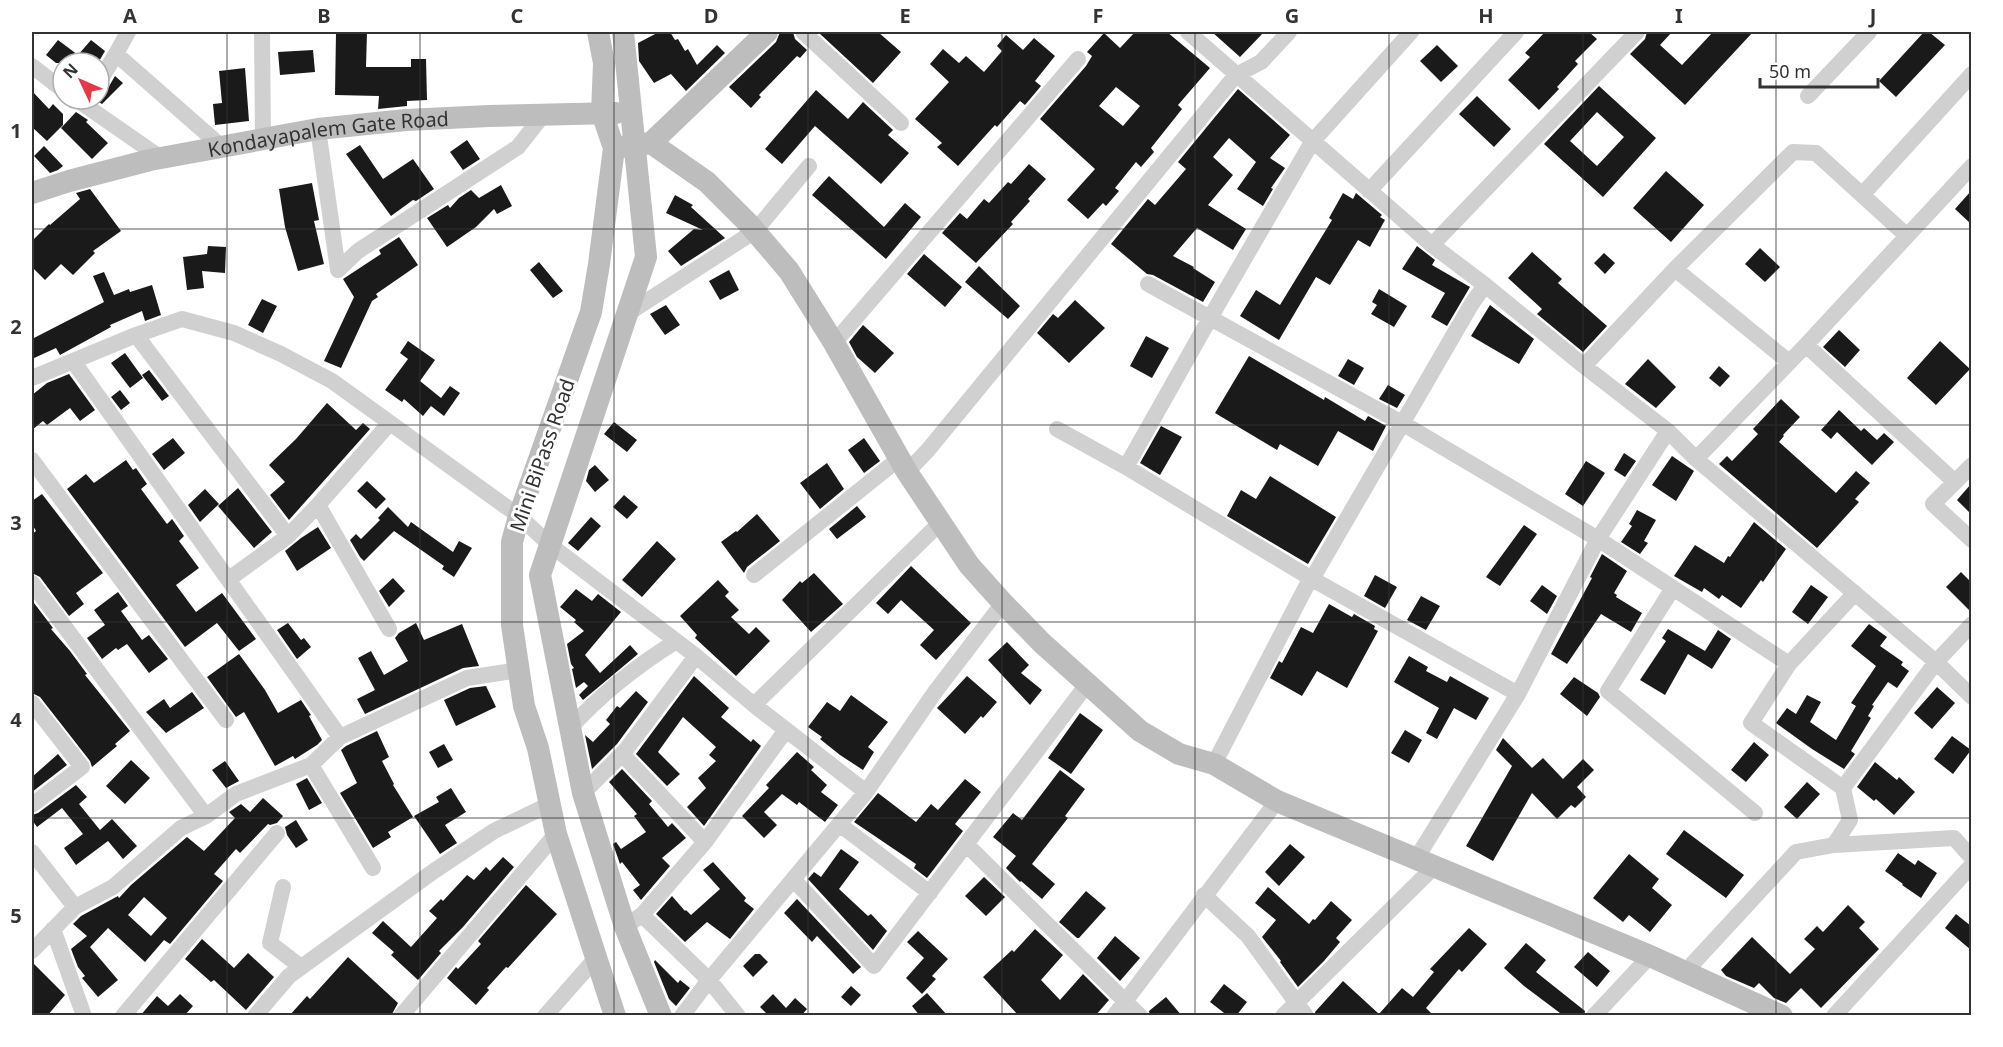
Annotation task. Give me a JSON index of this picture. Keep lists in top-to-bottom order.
{
  "streets": {
    "street": ["Kondayapalem Gate Road", "Mini BiPass Road"]
  },
  "crossings": [
    ["Kondayapalem Gate Road", "Mini BiPass Road"]
  ],
  "scale_bar": "50 m",
  "north": "top left",
  "grid": {
    "columns": [
      "A",
      "B",
      "C",
      "D",
      "E",
      "F",
      "G",
      "H",
      "I",
      "J"
    ],
    "rows": [
      "1",
      "2",
      "3",
      "4",
      "5"
    ]
  }
}
